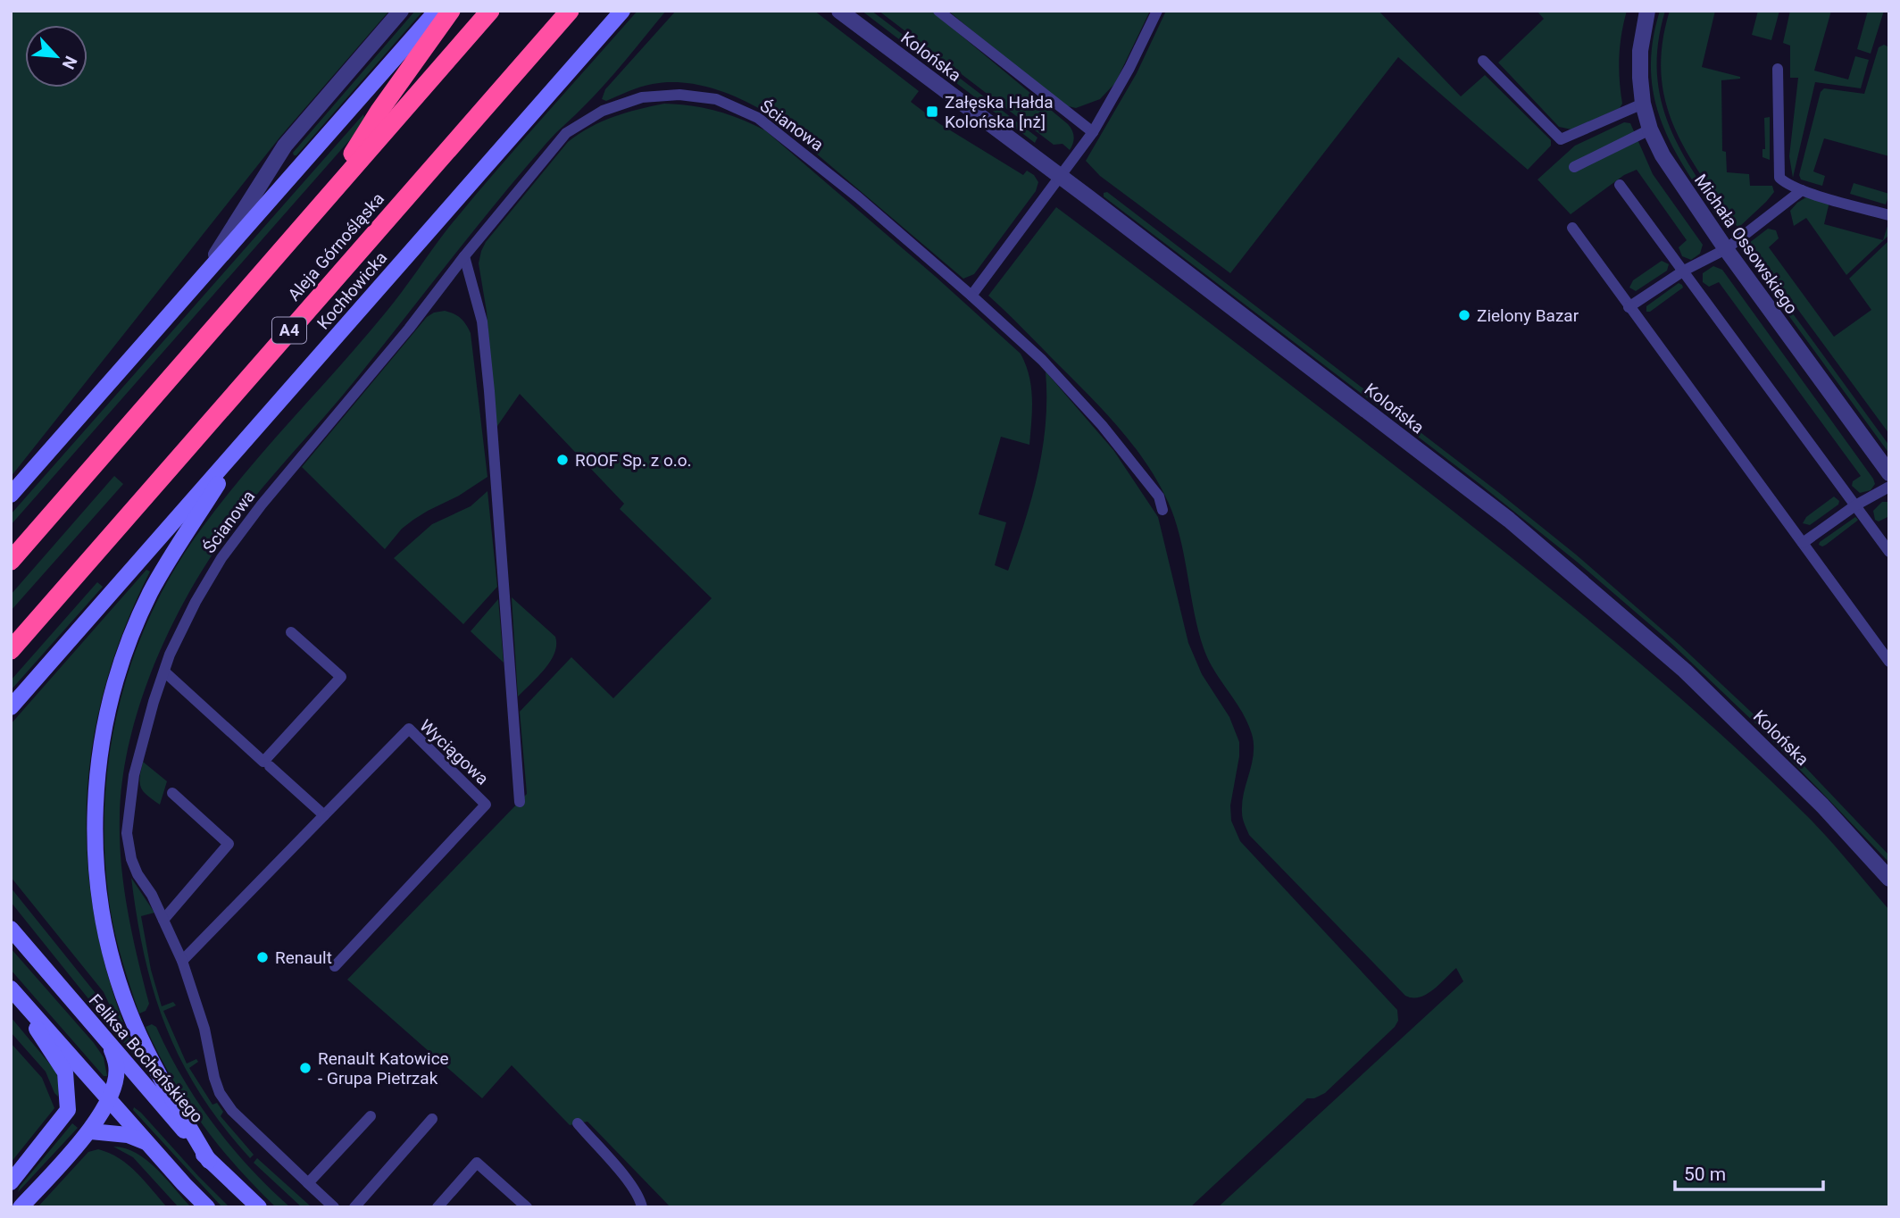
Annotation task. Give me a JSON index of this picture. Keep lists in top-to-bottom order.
{
  "streets": {
    "highway": ["Aleja Górnośląska", "A4"],
    "main road": ["Kochłowicka", "Feliksa Bocheńskiego"],
    "street": ["Kolońska", "Michała Ossowskiego"],
    "lane": ["Ścianowa", "Wyciągowa"]
  },
  "places": {
    "transit": ["Załęska Hałda Kolońska [nż]"],
    "other": [
      "Zielony Bazar",
      "ROOF Sp. z o.o.",
      "Renault",
      "Renault Katowice - Grupa Pietrzak"
    ]
  },
  "scale_bar": "50 m",
  "north": "bottom right"
}
